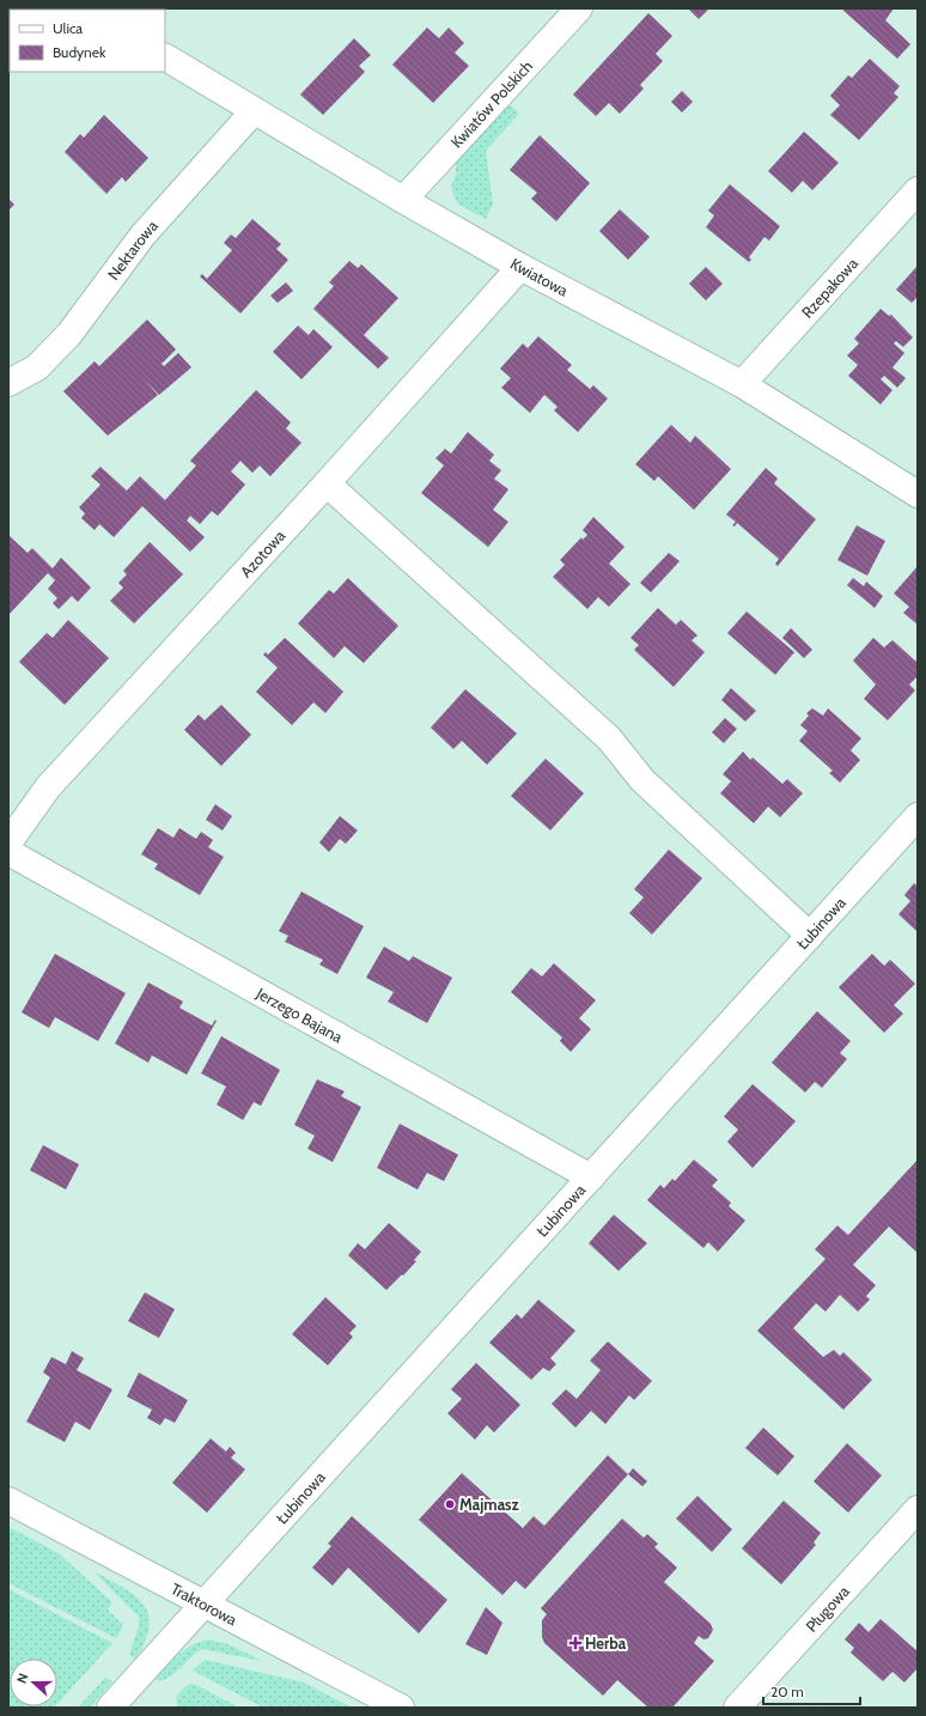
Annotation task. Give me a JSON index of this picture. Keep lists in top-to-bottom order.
{
  "streets": {
    "street": [
      "Kwiatów Polskich",
      "Nektarowa",
      "Kwiatowa",
      "Rzepakowa",
      "Azotowa",
      "Łubinowa",
      "Jerzego Bajana",
      "Traktorowa",
      "Pługowa"
    ]
  },
  "crossings": [
    ["Kwiatów Polskich", "Kwiatowa"],
    ["Nektarowa", "Kwiatowa"],
    ["Kwiatowa", "Rzepakowa"],
    ["Kwiatowa", "Azotowa"],
    ["Łubinowa", "Jerzego Bajana"],
    ["Łubinowa", "Traktorowa"]
  ],
  "places": {
    "other": ["Majmasz"],
    "health": ["Herba"]
  },
  "legend": ["Ulica", "Budynek"],
  "scale_bar": "20 m",
  "north": "left"
}
